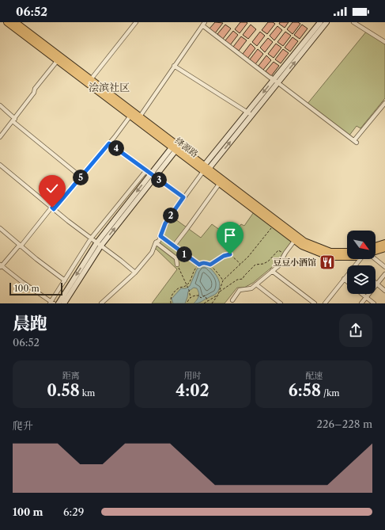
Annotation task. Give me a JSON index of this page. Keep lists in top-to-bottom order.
{
  "streets": {
    "highway": ["绛源路"]
  },
  "districts": ["浍滨社区"],
  "places": {
    "restaurant": ["豆豆小酒馆"]
  },
  "scale_bar": "100 m",
  "north": "bottom right",
  "page": {
    "status": "06:52",
    "pins": [
      "4",
      "5",
      "3",
      "2",
      "1"
    ],
    "scale": "100 m",
    "heading": ["晨跑", "06:52"],
    "stats": [
      ["距离", "0.58 km"],
      ["用时", "4:02"],
      ["配速", "6:58 /km"]
    ],
    "chart": ["爬升", "226–228 m"],
    "list": [
      {
        "name": "100 m",
        "note": "6:29"
      }
    ]
  }
}
